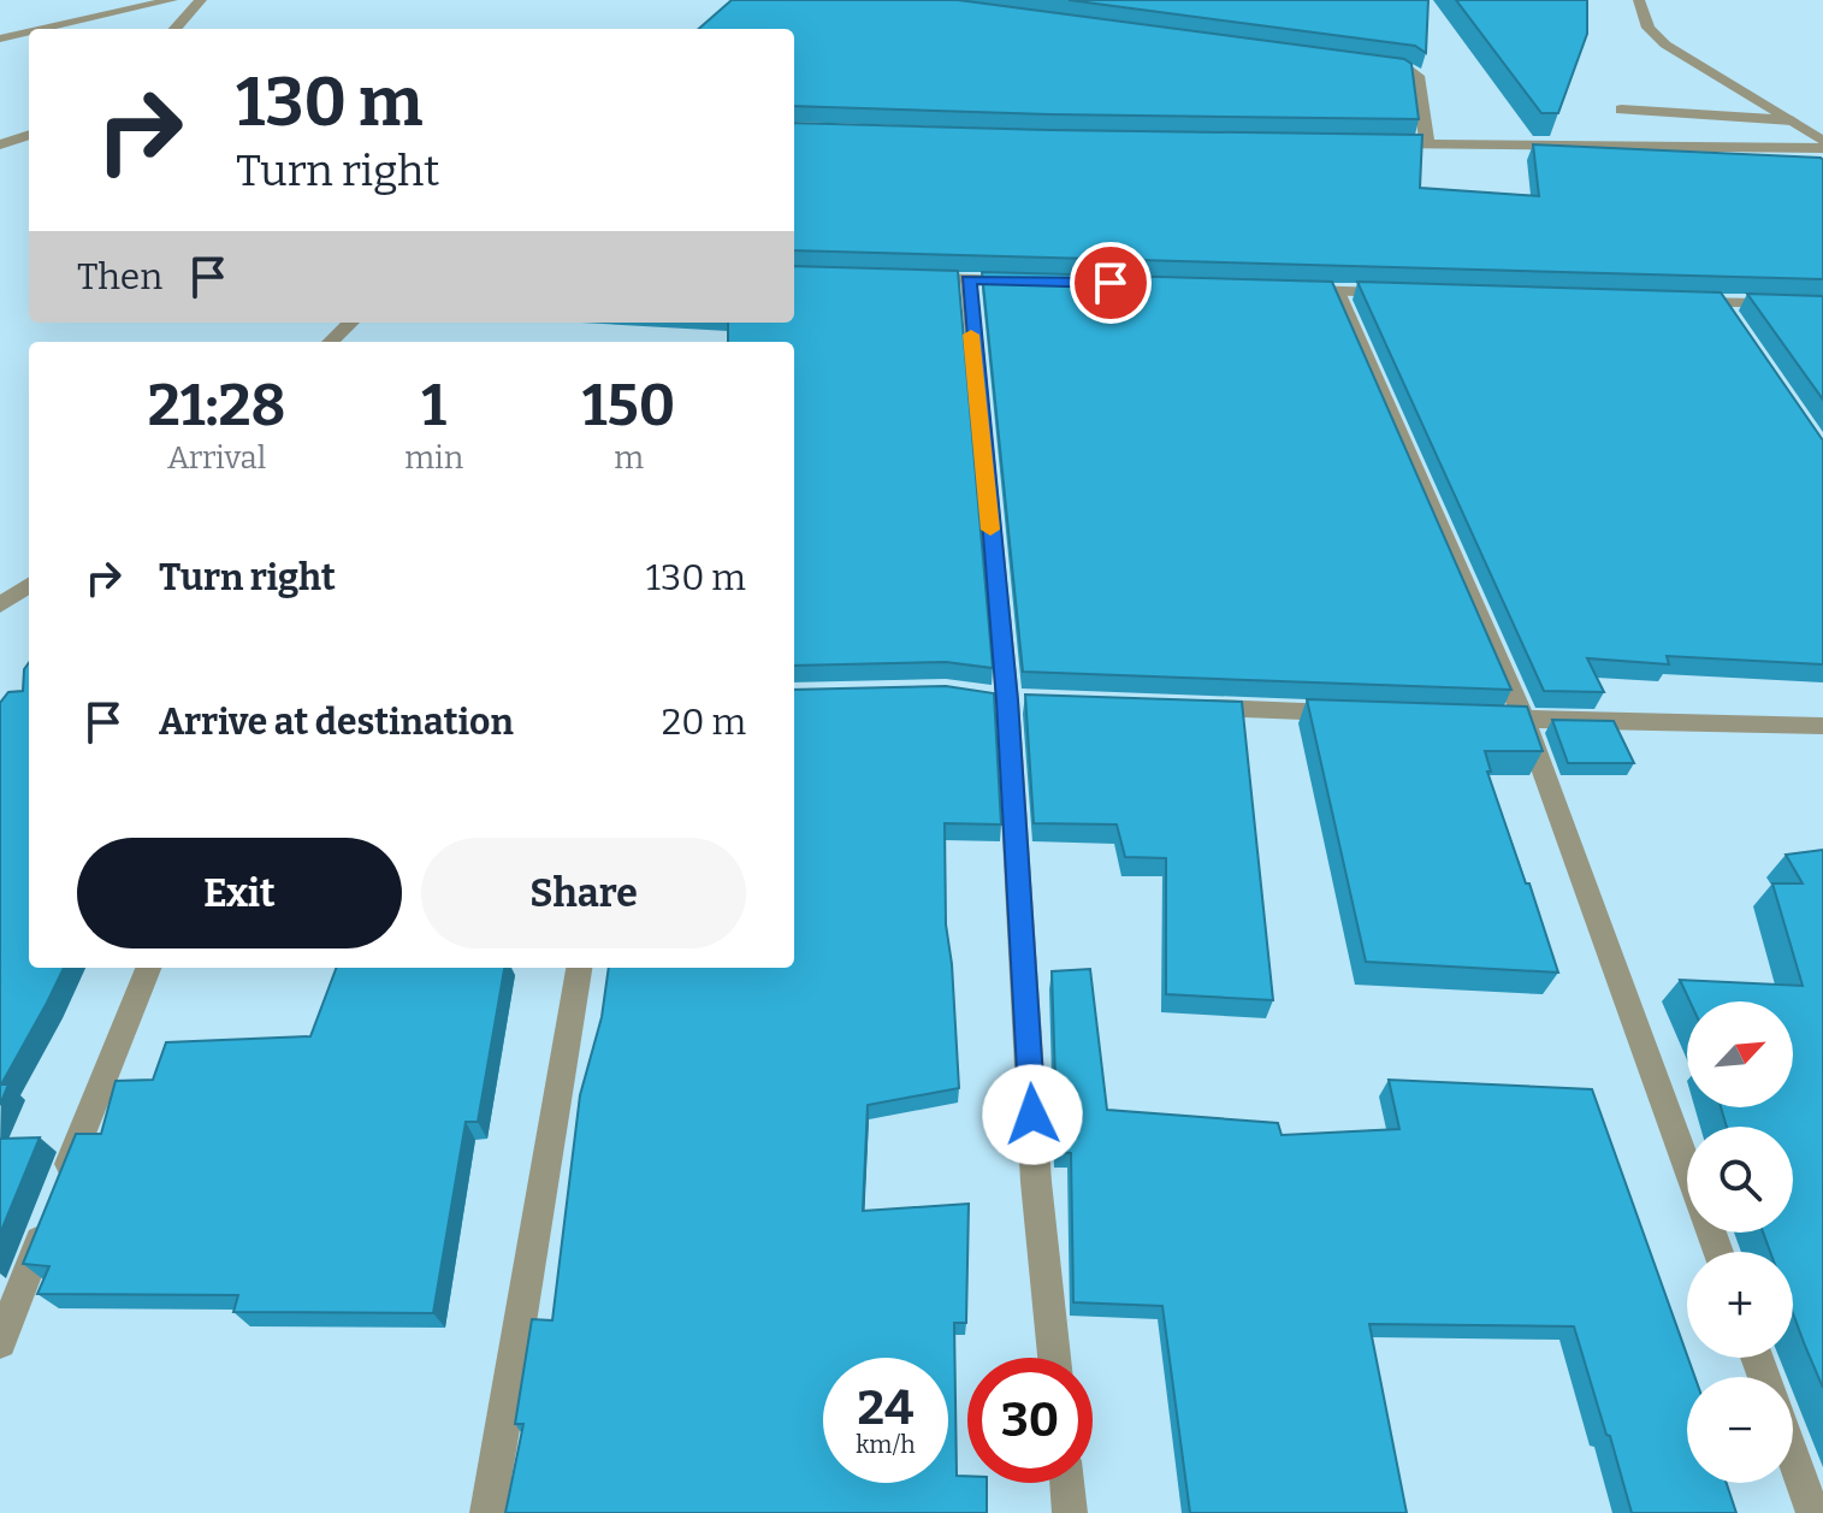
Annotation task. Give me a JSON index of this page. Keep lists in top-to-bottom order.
{
  "north": "top right",
  "page": {
    "turn": ["130 m", "Turn right"],
    "then": "Then",
    "eta": [
      "21:28",
      "Arrival",
      "1",
      "min",
      "150",
      "m"
    ],
    "list": [
      {
        "name": "Turn right",
        "value": "130 m"
      },
      {
        "name": "Arrive at destination",
        "value": "20 m"
      }
    ],
    "buttons": ["Exit", "Share"],
    "map_buttons": ["+", "−"],
    "speed": "24 km/h",
    "limit": "30"
  }
}
